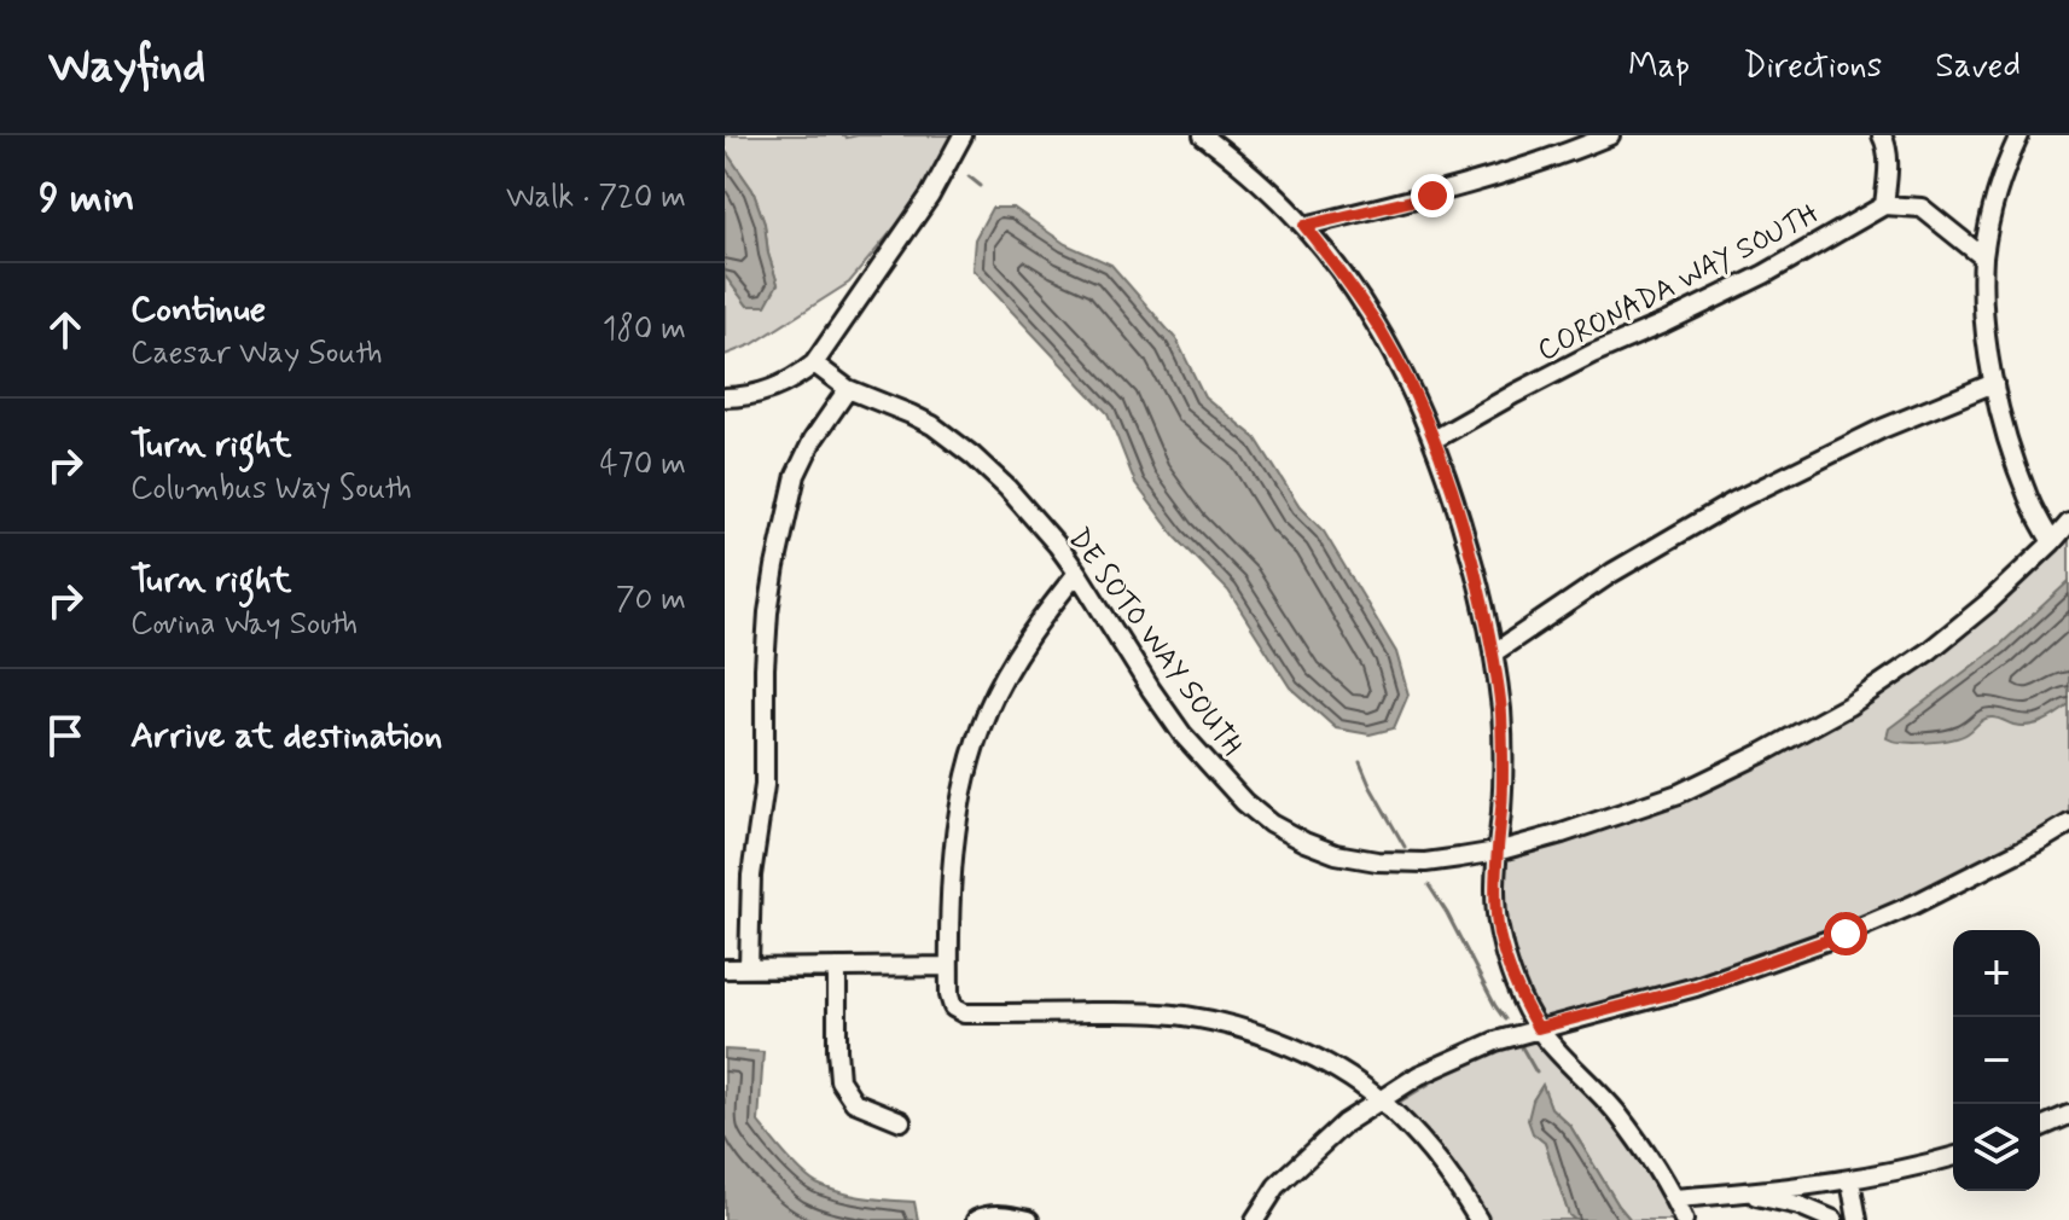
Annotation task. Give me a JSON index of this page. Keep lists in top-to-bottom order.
{
  "streets": {
    "street": ["CORONADA WAY SOUTH", "DE SOTO WAY SOUTH"]
  },
  "page": {
    "header": "Wayfind",
    "nav": ["Map", "Directions", "Saved"],
    "heading": ["9 min", "Walk · 720 m"],
    "list": [
      ["Continue", "Caesar Way South", "180 m"],
      ["Turn right", "Columbus Way South", "470 m"],
      ["Turn right", "Covina Way South", "70 m"],
      "Arrive at destination"
    ],
    "map_buttons": ["+", "−"]
  }
}
